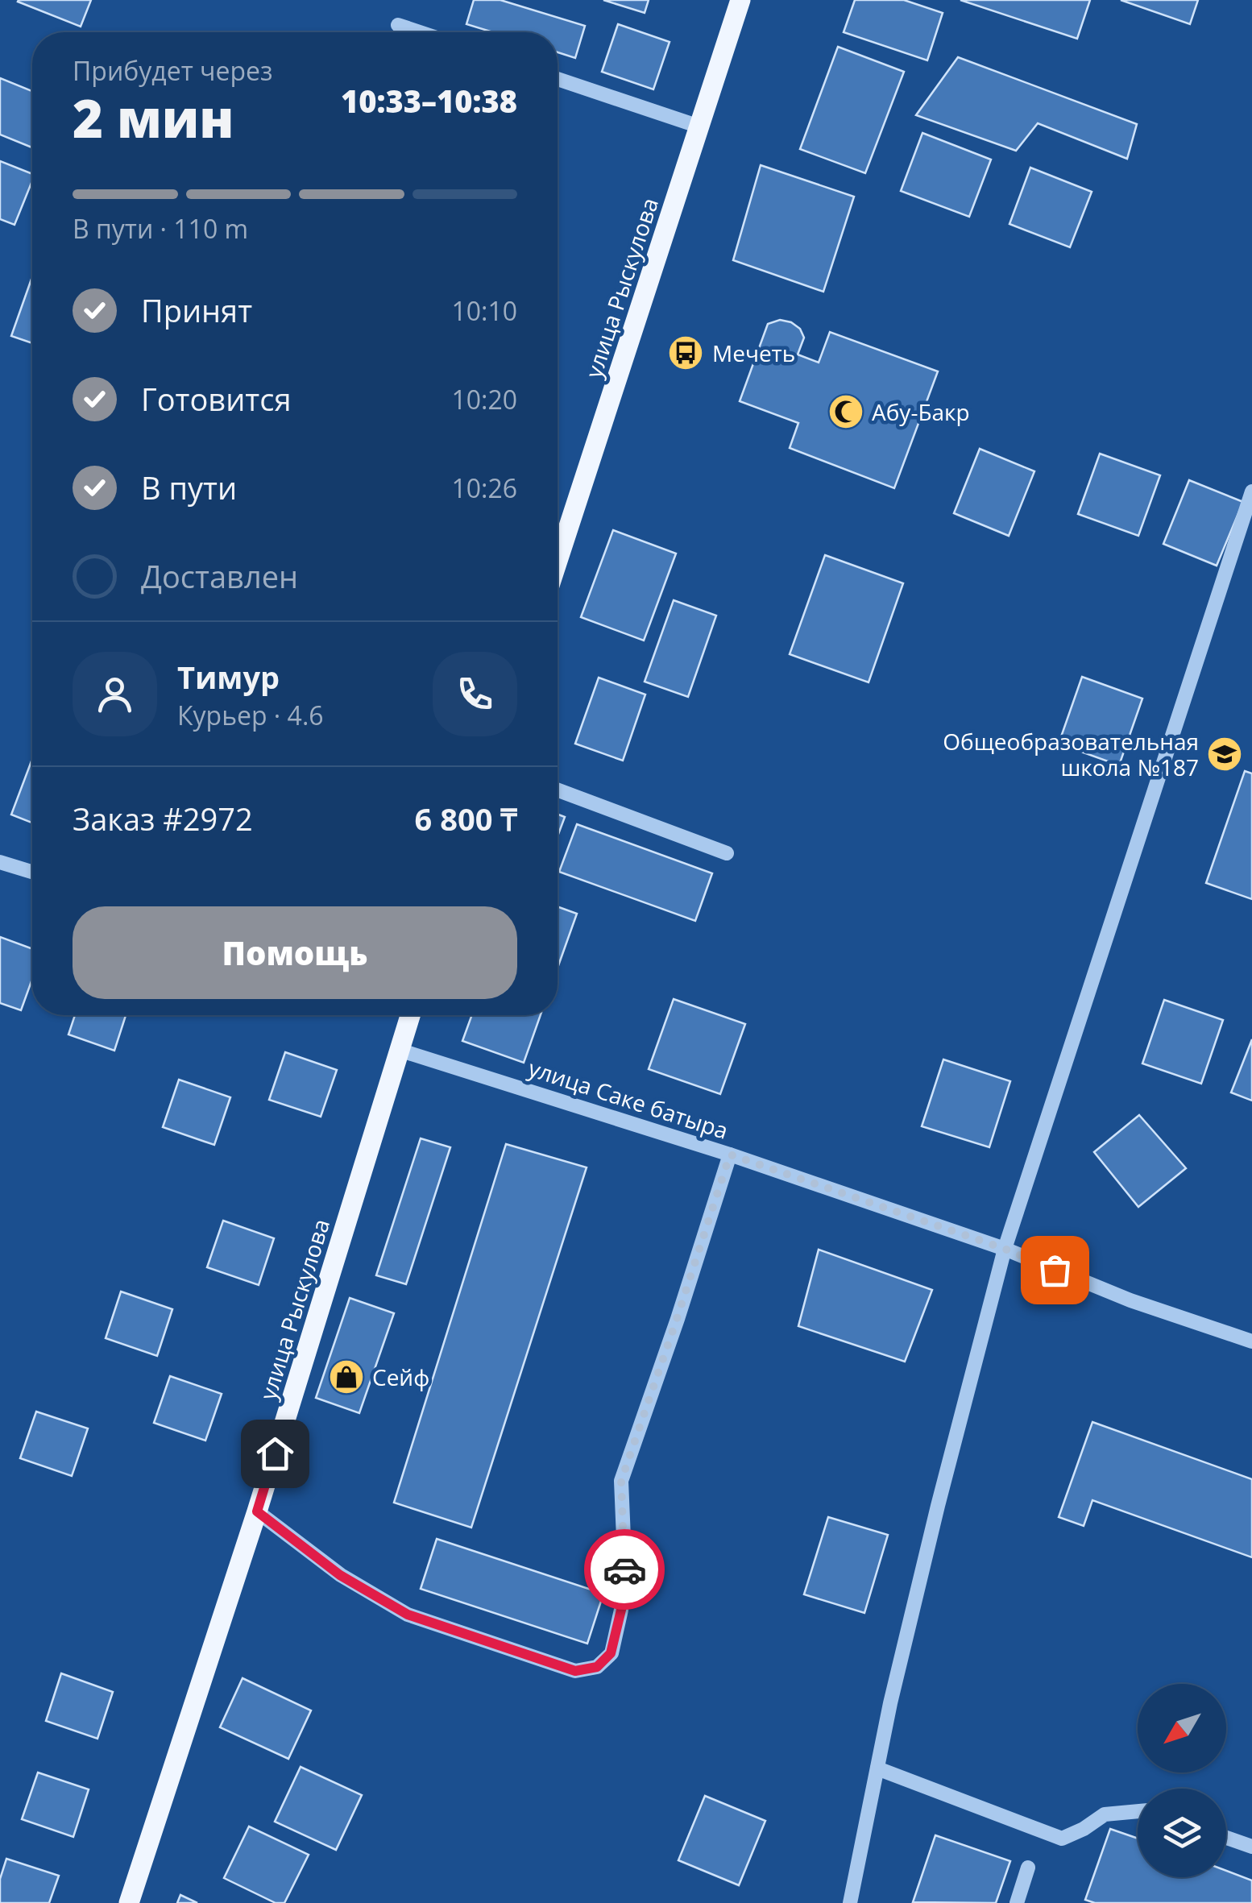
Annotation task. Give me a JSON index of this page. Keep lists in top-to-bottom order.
{
  "streets": {
    "main road": ["улица Рыскулова"],
    "street": ["улица Саке батыра"]
  },
  "crossings": [
    ["улица Рыскулова", "улица Саке батыра"]
  ],
  "places": {
    "bus stop": ["Мечеть"],
    "mosque": ["Абу-Бакр"],
    "school or university": ["Общеобразовательная школа №187"],
    "shop": ["Сейф"]
  },
  "north": "bottom left",
  "page": {
    "heading": ["2 мин", "Прибудет через", "10:33–10:38"],
    "panel": [
      "Тимур",
      "Курьер · 4.6",
      "Заказ #2972",
      "6 800 ₸"
    ],
    "bar": "В пути · 110 m",
    "list": [
      ["Принят", "10:10"],
      ["Готовится", "10:20"],
      ["В пути", "10:26"],
      "Доставлен"
    ],
    "buttons": "Помощь"
  }
}
